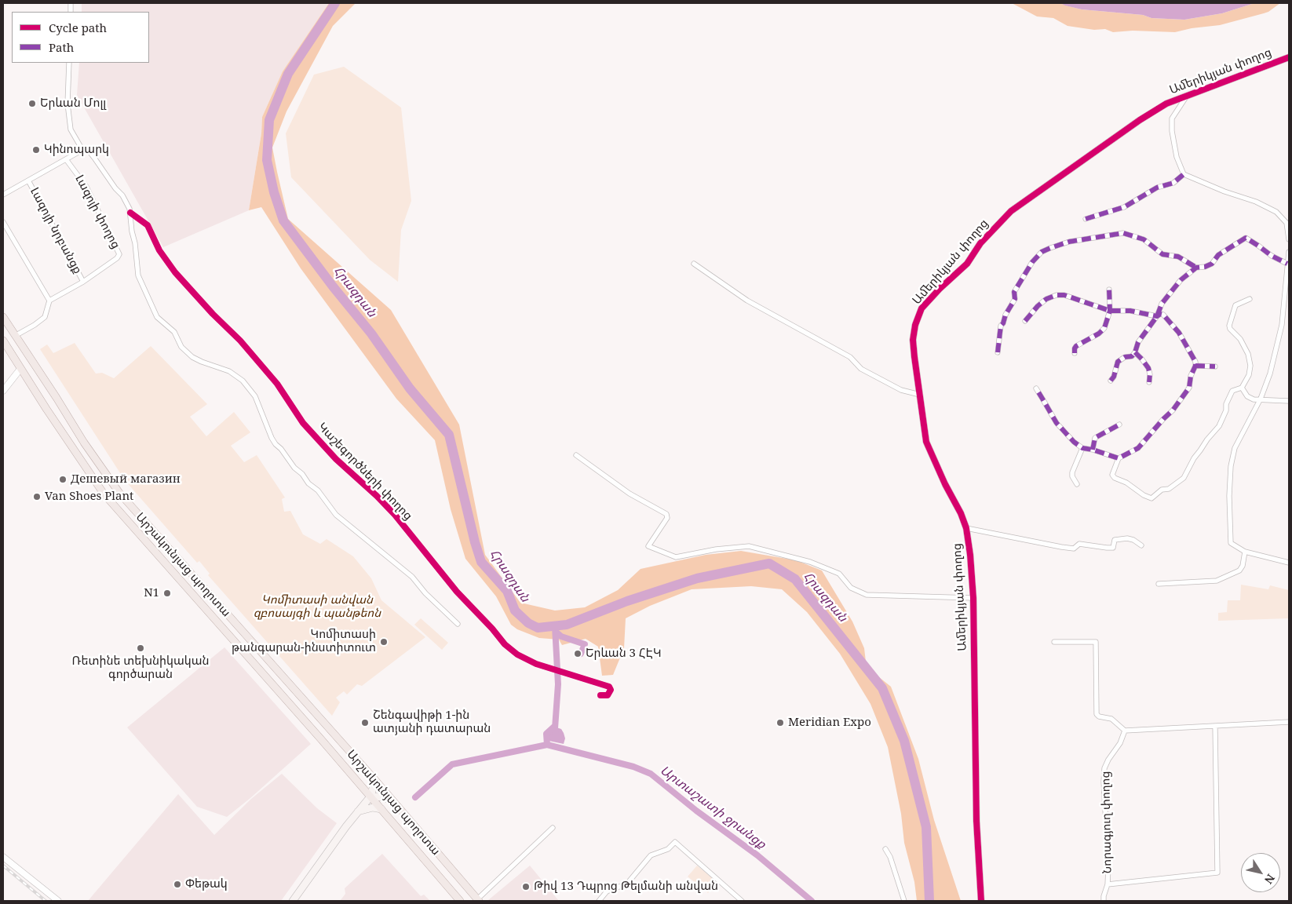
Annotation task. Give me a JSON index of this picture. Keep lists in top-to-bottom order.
{
  "streets": {
    "main road": ["Արշակունյաց պողոտա"],
    "street": [
      "Ամերիկյան փողոց",
      "Լազոյի փողոց",
      "Լազոյի նրբանցք",
      "Կաշեգործների փողոց",
      "Նորագյուղ փողոց"
    ]
  },
  "crossings": [
    ["Լազոյի փողոց", "Լազոյի նրբանցք"]
  ],
  "water": ["Հրազդան", "Արտաշատի ջրանցք"],
  "parks": ["Կոմիտասի անվան զբոսայգի և պանթեոն"],
  "places": [
    "Երևան Մոլլ",
    "Կինոպարկ",
    "Дешевый магазин",
    "Van Shoes Plant",
    "N1",
    "Կոմիտասի թանգարան-ինստիտուտ",
    "Ռետինե տեխնիկական գործարան",
    "Երևան 3 ՀԷԿ",
    "Շենգավիթի 1-ին ատյանի դատարան",
    "Meridian Expo",
    "Փեթակ",
    "Թիվ 13 Դպրոց Թելմանի անվան"
  ],
  "legend": ["Cycle path", "Path"],
  "north": "bottom right"
}
